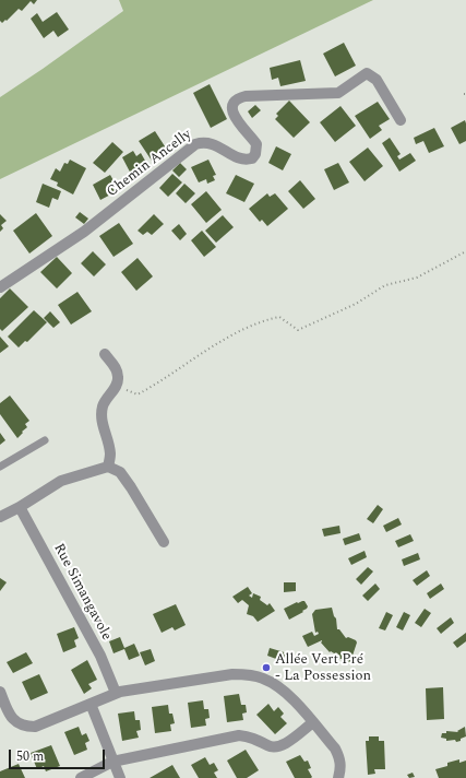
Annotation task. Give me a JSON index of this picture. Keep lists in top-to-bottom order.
{
  "streets": {
    "street": ["Chemin Ancelly", "Rue Simangavole"]
  },
  "places": ["Allée Vert Pré - La Possession"],
  "scale_bar": "50 m"
}
